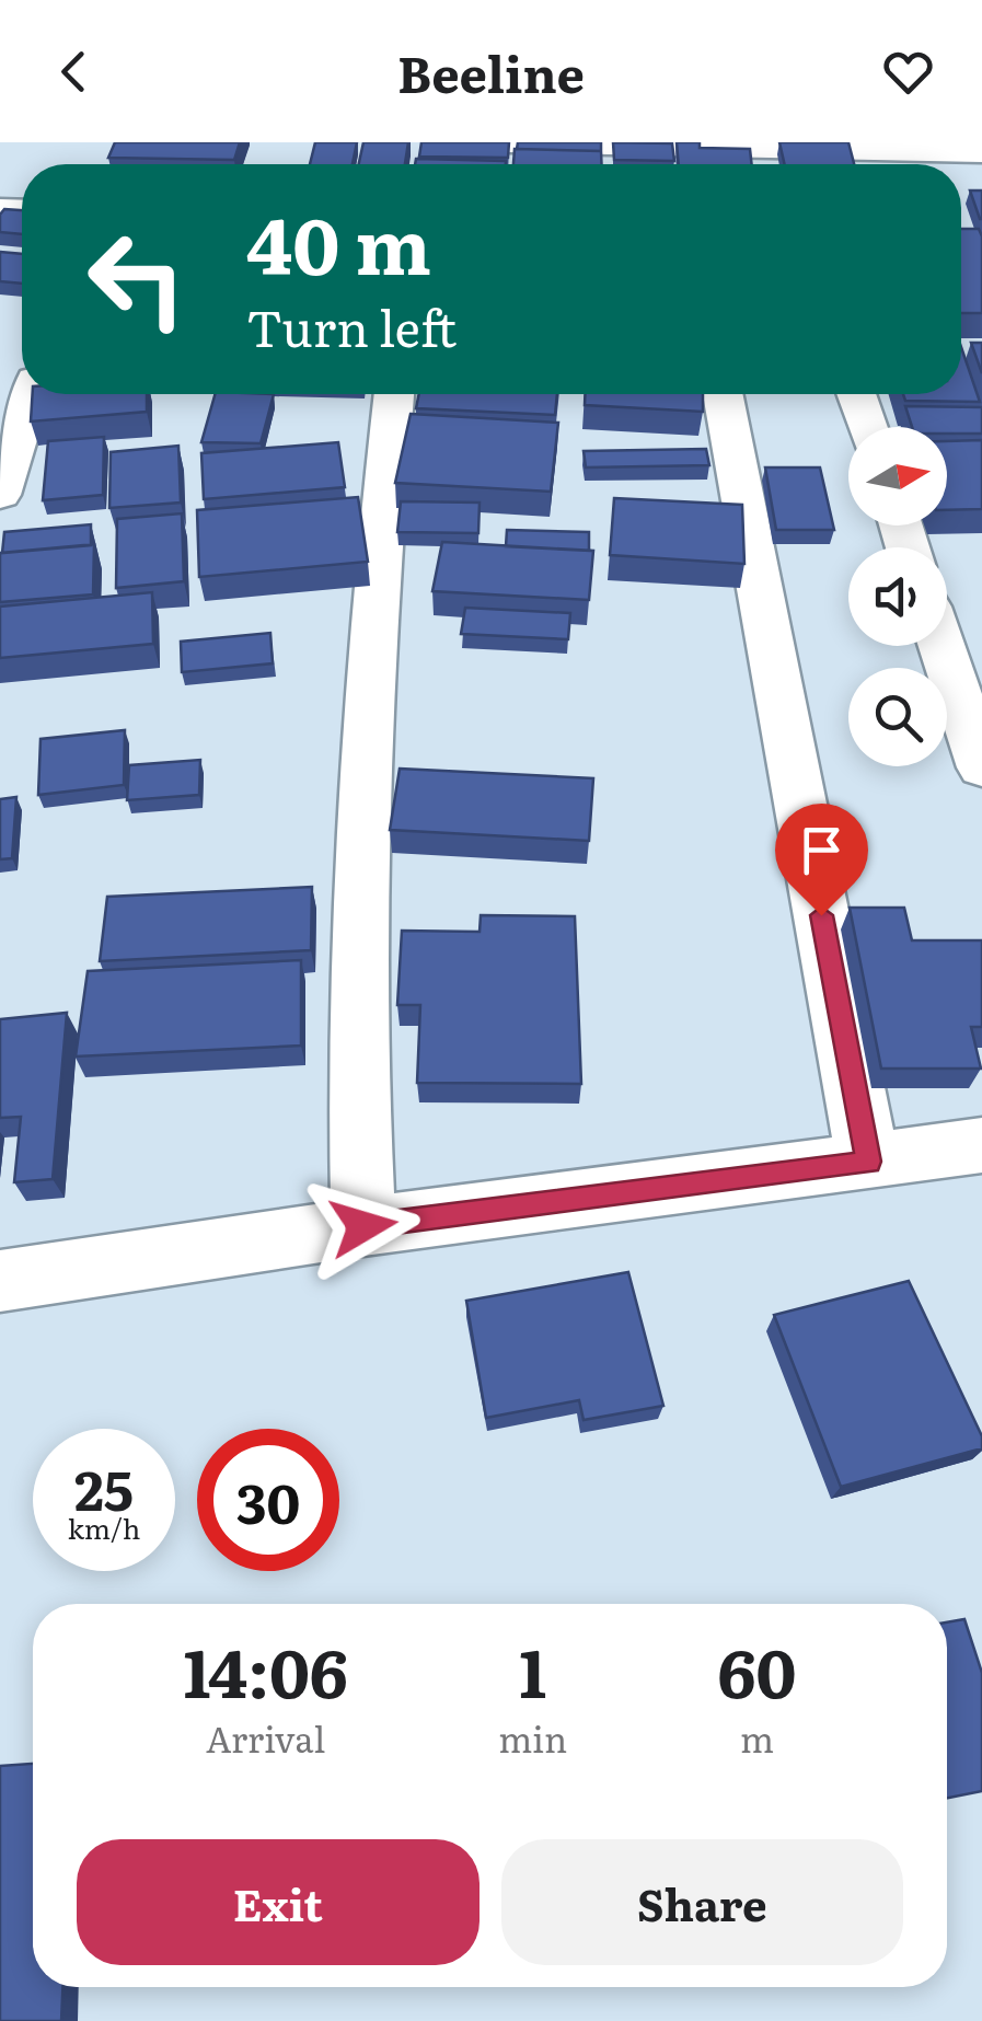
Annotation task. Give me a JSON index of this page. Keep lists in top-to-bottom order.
{
  "north": "right",
  "page": {
    "header": "Beeline",
    "turn": ["40 m", "Turn left"],
    "speed": "25 km/h",
    "limit": "30",
    "eta": [
      "14:06",
      "Arrival",
      "1",
      "min",
      "60",
      "m"
    ],
    "buttons": ["Exit", "Share"]
  }
}
